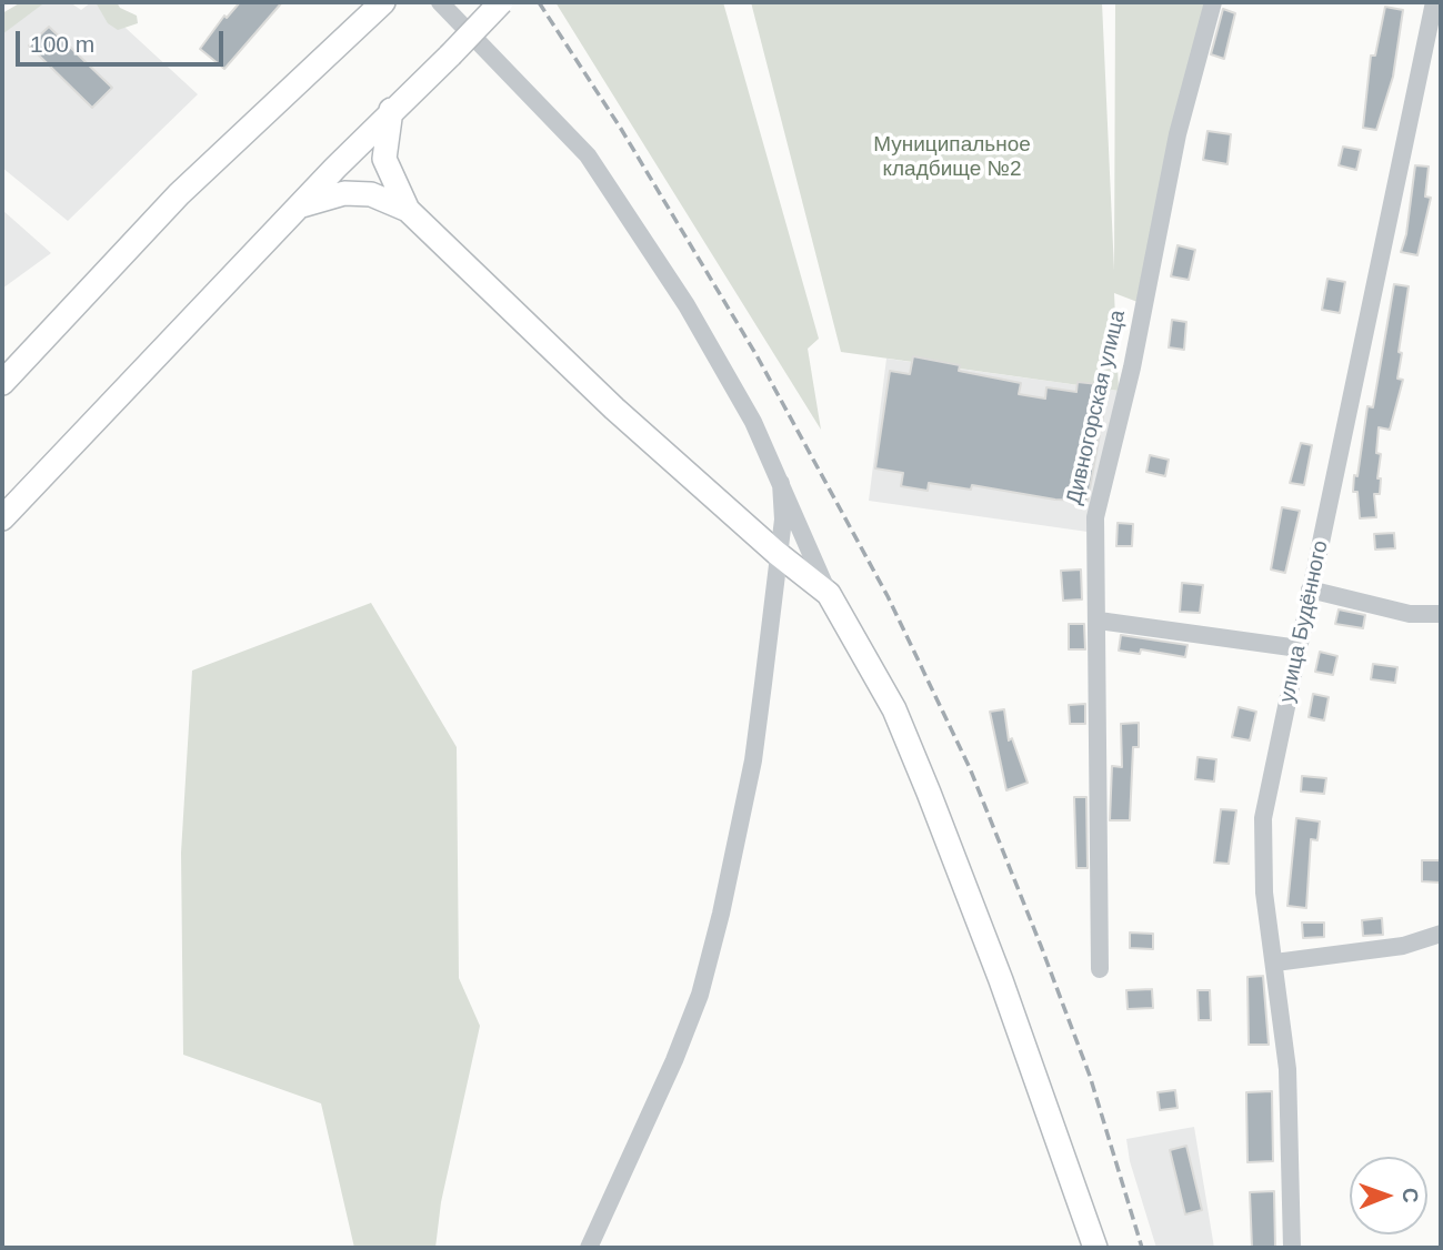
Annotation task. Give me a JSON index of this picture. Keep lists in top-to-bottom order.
{
  "streets": {
    "street": ["Дивногорская улица", "улица Будённого"]
  },
  "parks": ["Муниципальное кладбище №2"],
  "scale_bar": "100 m",
  "north": "right"
}
